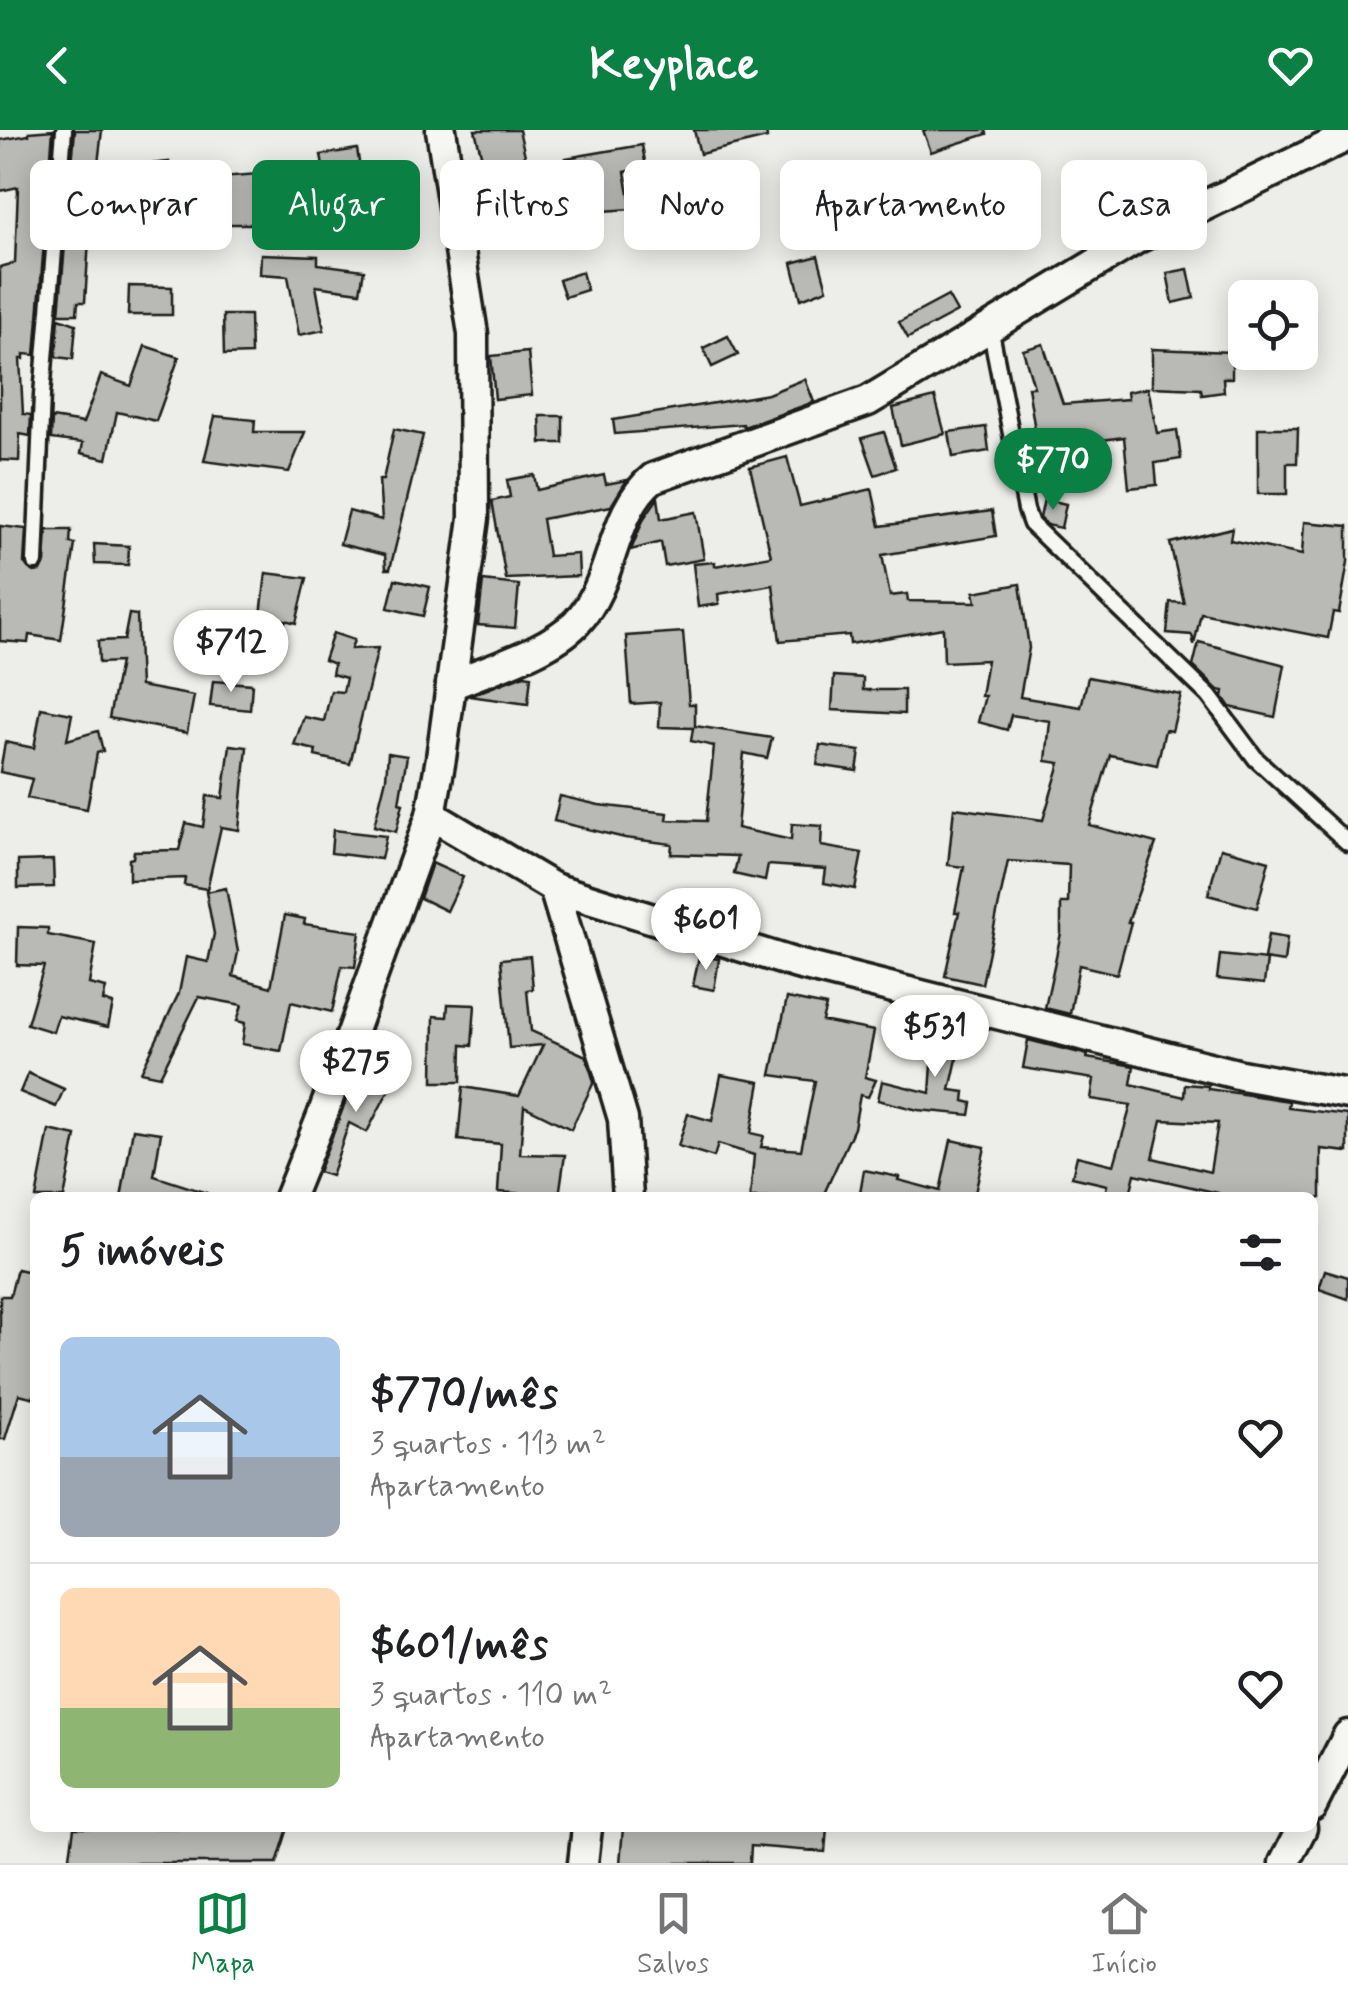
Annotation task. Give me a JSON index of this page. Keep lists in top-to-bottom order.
{
  "page": {
    "header": "Keyplace",
    "chip": [
      "Comprar",
      "Alugar",
      "Filtros",
      "Novo",
      "Apartamento",
      "Casa"
    ],
    "price": [
      "$770",
      "$712",
      "$601",
      "$531",
      "$275"
    ],
    "heading": "5 imóveis",
    "list": [
      {
        "name": "$770/mês",
        "note": "3 quartos · 113 m² · Apartamento"
      },
      {
        "name": "$601/mês",
        "note": "3 quartos · 110 m² · Apartamento"
      }
    ],
    "tabs": ["Mapa", "Salvos", "Início"]
  }
}
